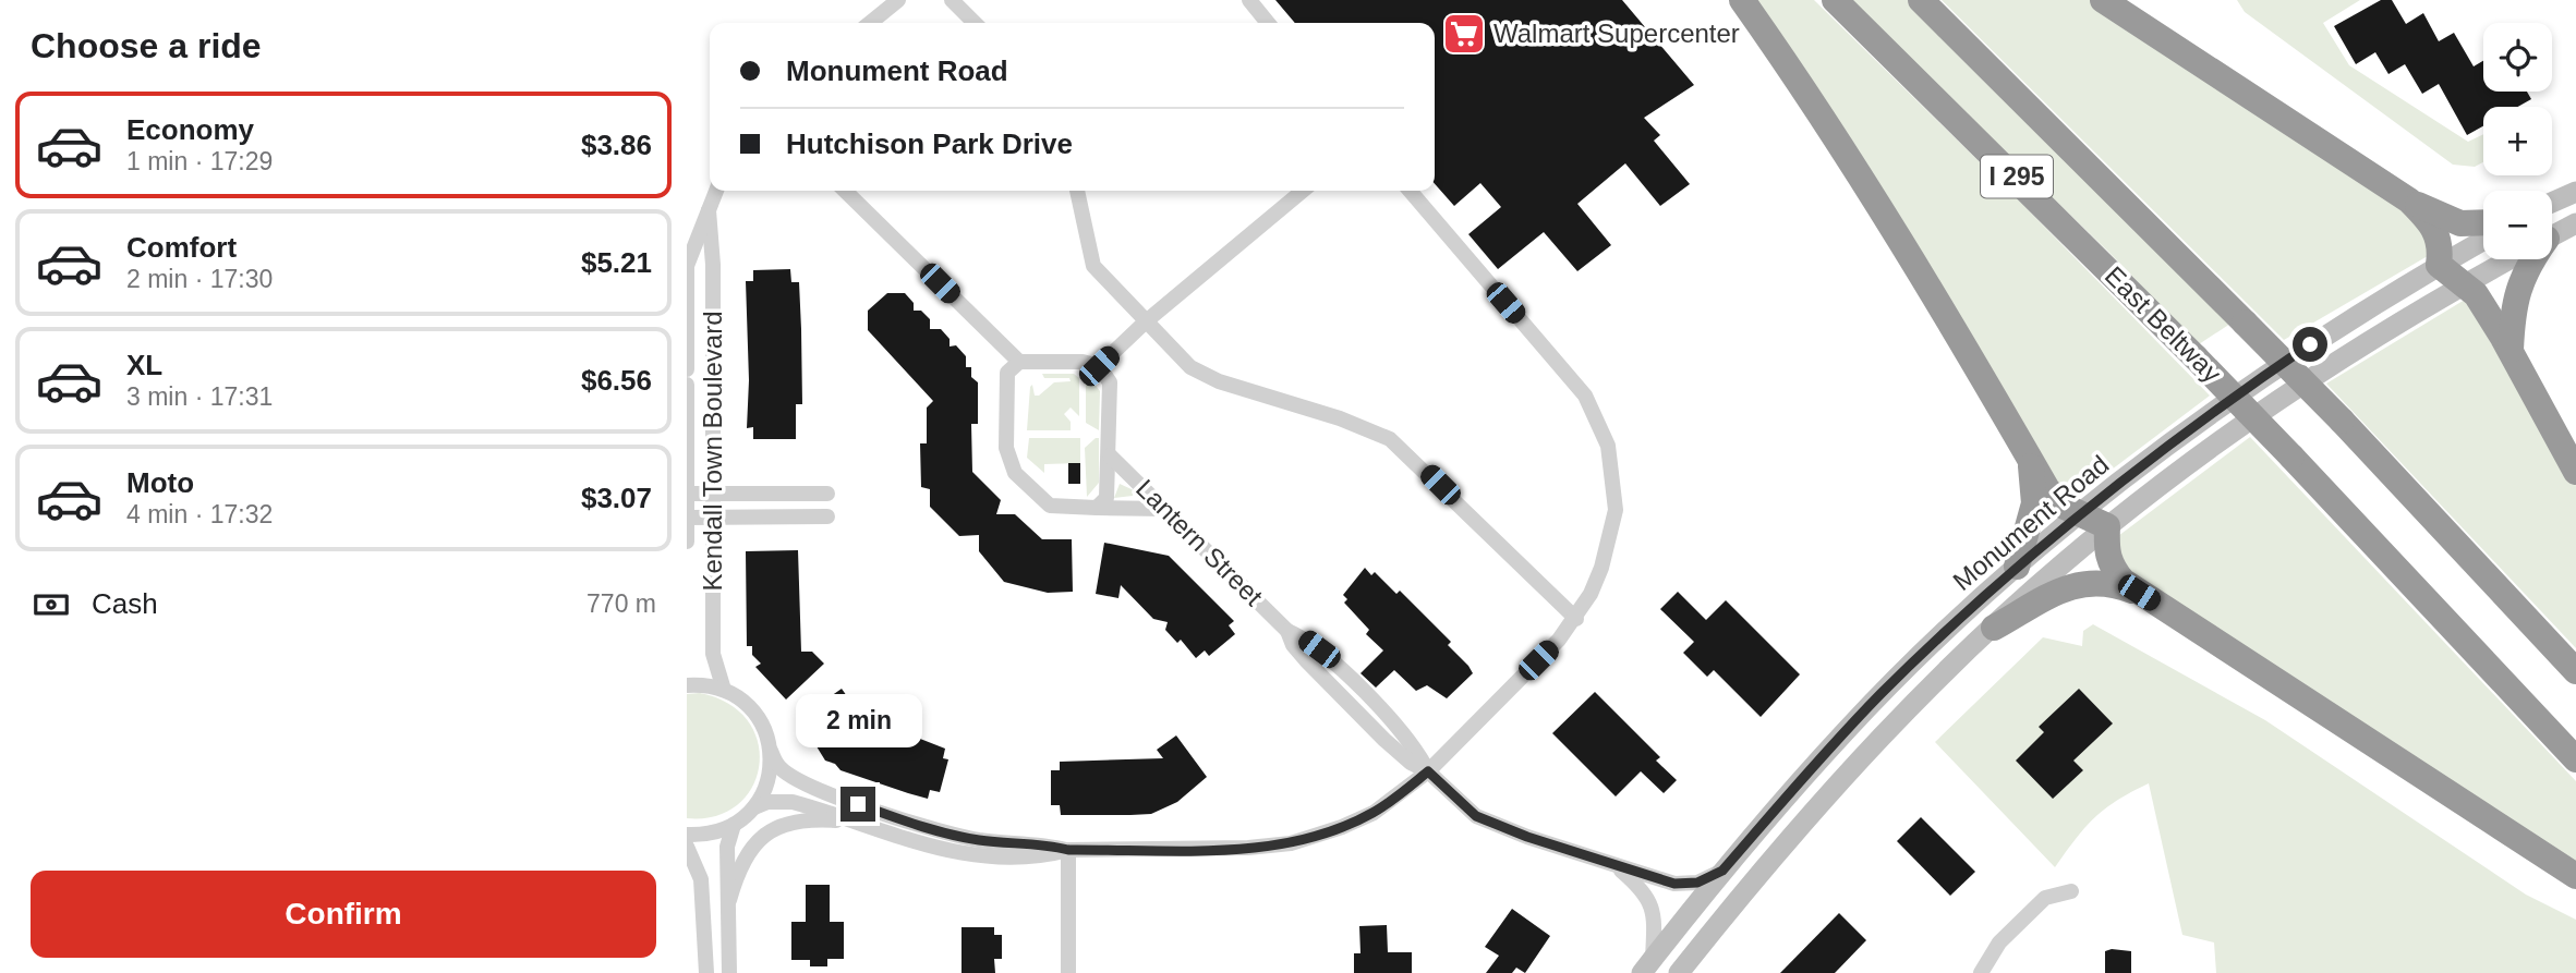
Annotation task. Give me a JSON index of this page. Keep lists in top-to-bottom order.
{
  "streets": {
    "highway": ["I 295", "East Beltway"],
    "main road": ["Monument Road"],
    "street": ["Kendall Town Boulevard", "Lantern Street"]
  },
  "crossings": [
    ["Monument Road", "Lantern Street"]
  ],
  "places": {
    "supermarket": ["Walmart Supercenter"]
  },
  "page": {
    "heading": "Choose a ride",
    "map_buttons": ["+", "−"],
    "banner": ["Monument Road", "Hutchison Park Drive"],
    "list": [
      {
        "name": "Economy",
        "note": "1 min · 17:29",
        "value": "$3.86"
      },
      {
        "name": "Comfort",
        "note": "2 min · 17:30",
        "value": "$5.21"
      },
      {
        "name": "XL",
        "note": "3 min · 17:31",
        "value": "$6.56"
      },
      {
        "name": "Moto",
        "note": "4 min · 17:32",
        "value": "$3.07"
      }
    ],
    "pay": ["Cash", "770 m"],
    "bubble": "2 min",
    "buttons": "Confirm"
  }
}
